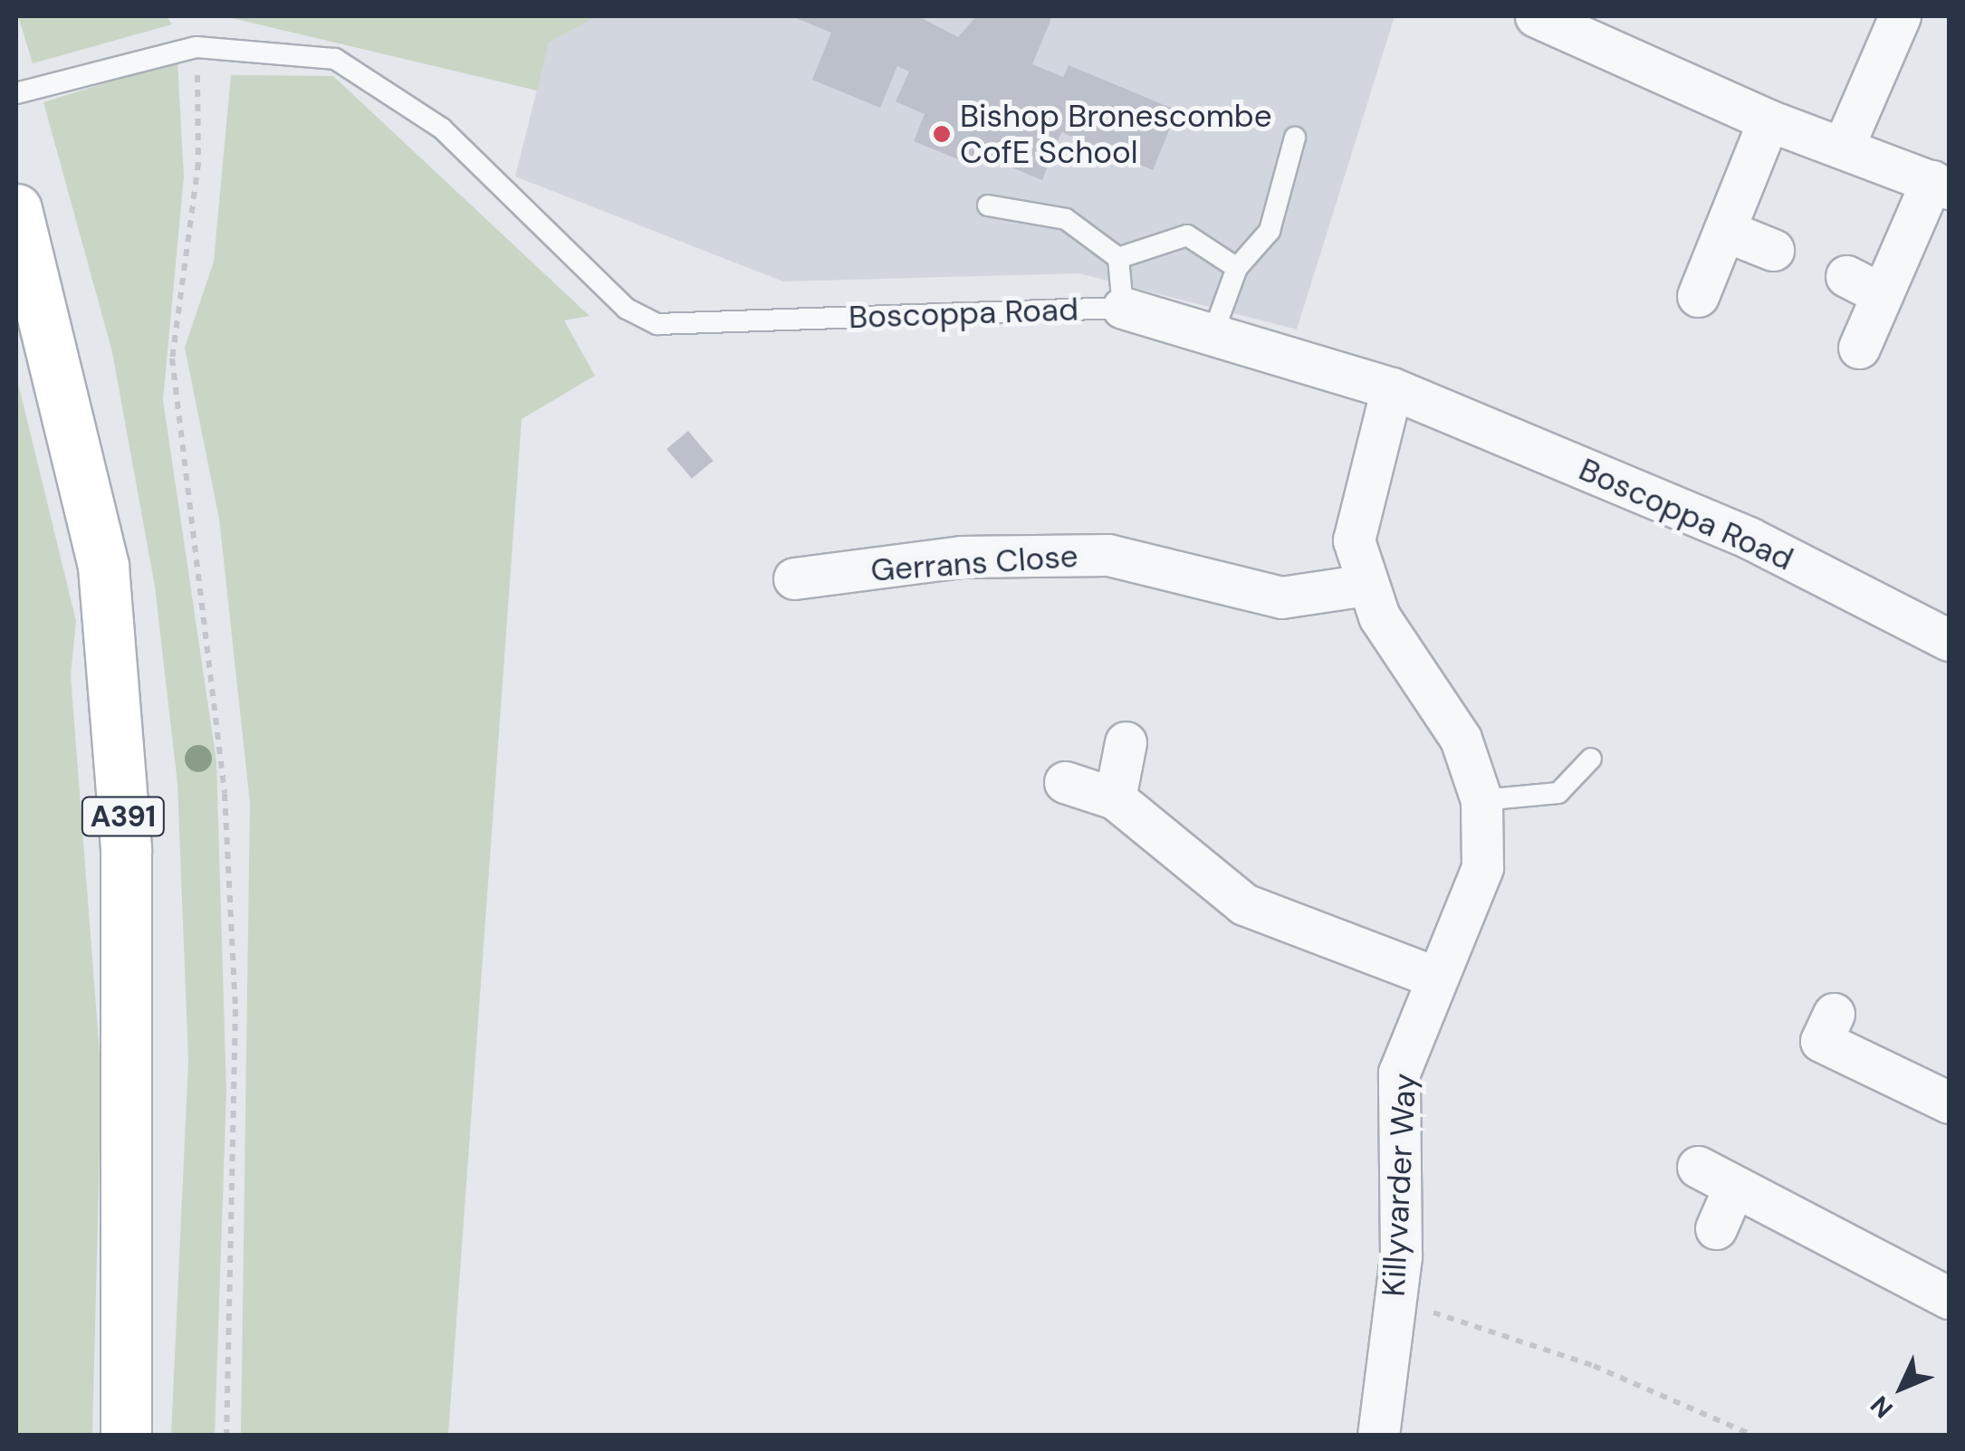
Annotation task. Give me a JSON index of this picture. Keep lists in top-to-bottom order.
{
  "streets": {
    "highway": ["A391"],
    "street": ["Boscoppa Road", "Gerrans Close", "Killyvarder Way"]
  },
  "crossings": [
    ["Boscoppa Road", "Killyvarder Way"],
    ["Gerrans Close", "Killyvarder Way"]
  ],
  "places": ["Bishop Bronescombe CofE School"],
  "north": "bottom left"
}
